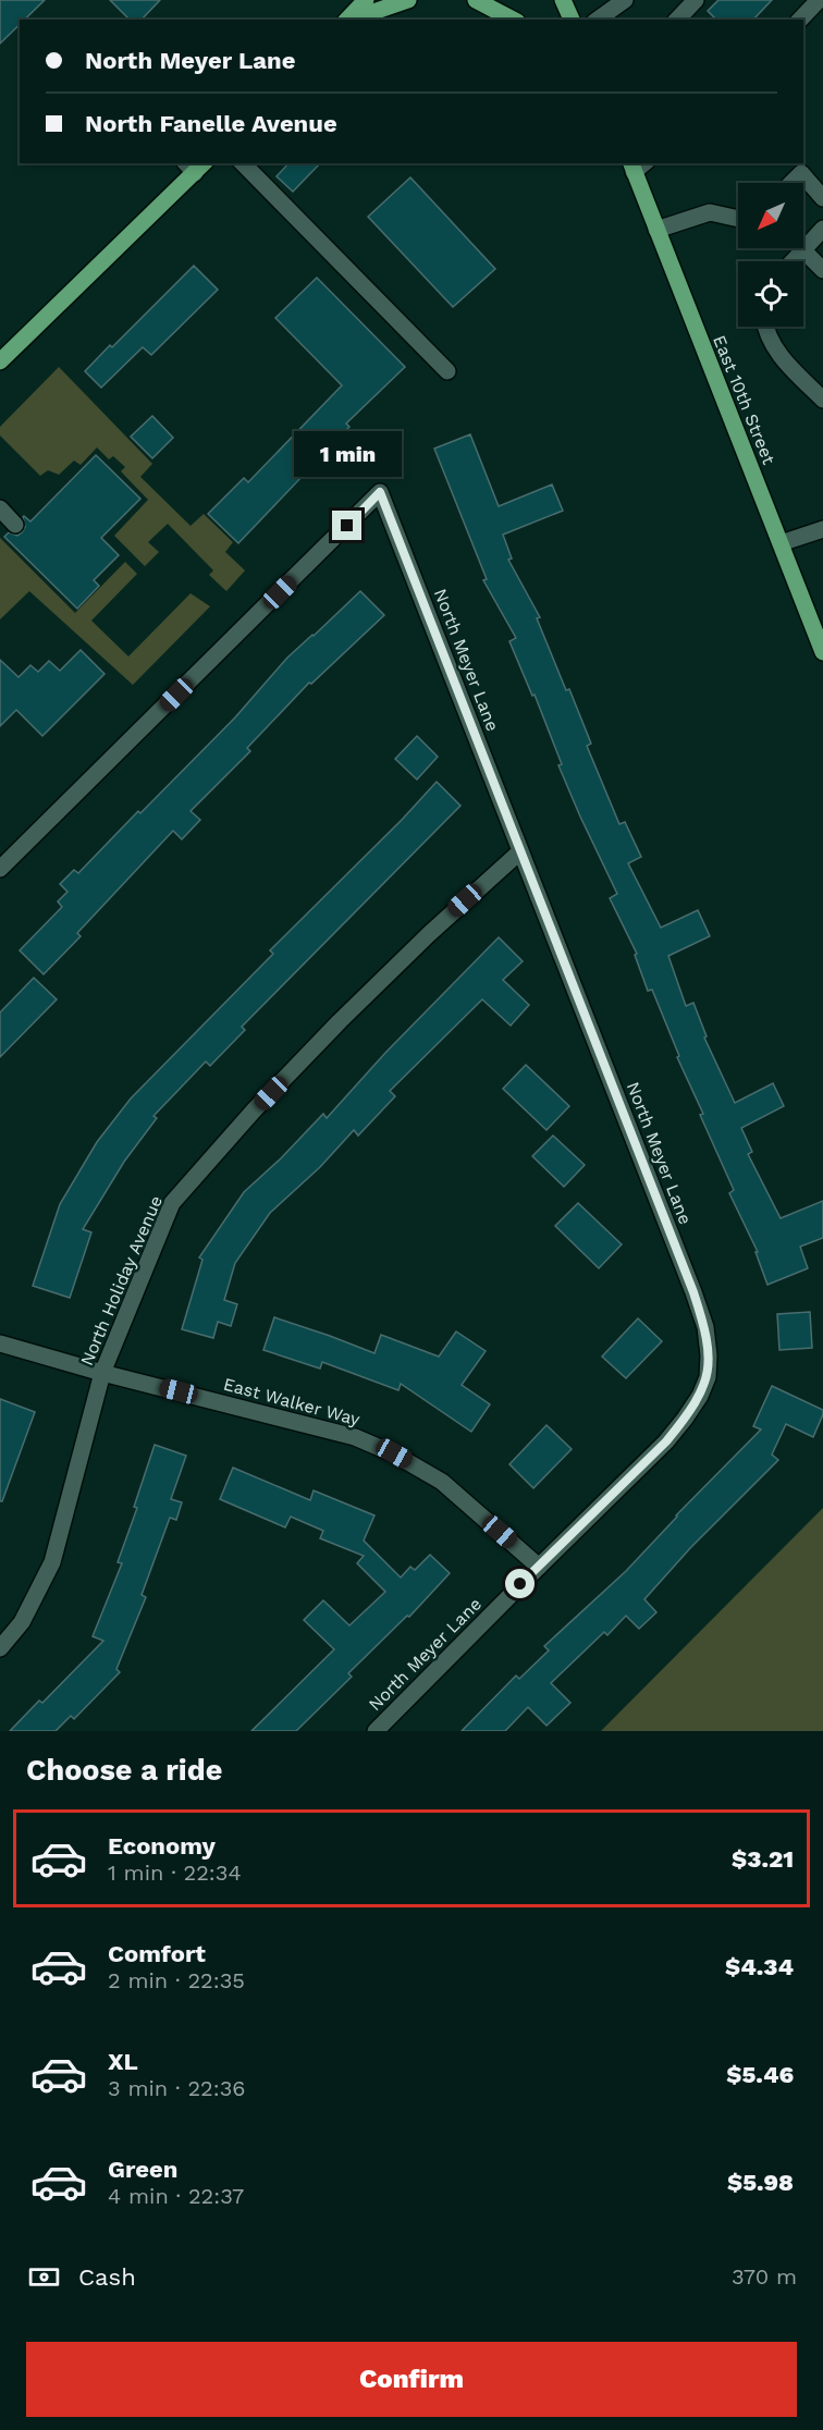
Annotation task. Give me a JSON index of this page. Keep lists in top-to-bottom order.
{
  "streets": {
    "main road": ["East 10th Street"],
    "street": ["North Meyer Lane", "North Holiday Avenue", "East Walker Way"]
  },
  "crossings": [
    ["North Meyer Lane", "North Holiday Avenue"],
    ["North Meyer Lane", "East Walker Way"],
    ["North Holiday Avenue", "East Walker Way"]
  ],
  "north": "bottom left",
  "page": {
    "banner": ["North Meyer Lane", "North Fanelle Avenue"],
    "bubble": "1 min",
    "heading": "Choose a ride",
    "list": [
      {
        "name": "Economy",
        "note": "1 min · 22:34",
        "value": "$3.21"
      },
      {
        "name": "Comfort",
        "note": "2 min · 22:35",
        "value": "$4.34"
      },
      {
        "name": "XL",
        "note": "3 min · 22:36",
        "value": "$5.46"
      },
      {
        "name": "Green",
        "note": "4 min · 22:37",
        "value": "$5.98"
      }
    ],
    "pay": ["Cash", "370 m"],
    "buttons": "Confirm"
  }
}
